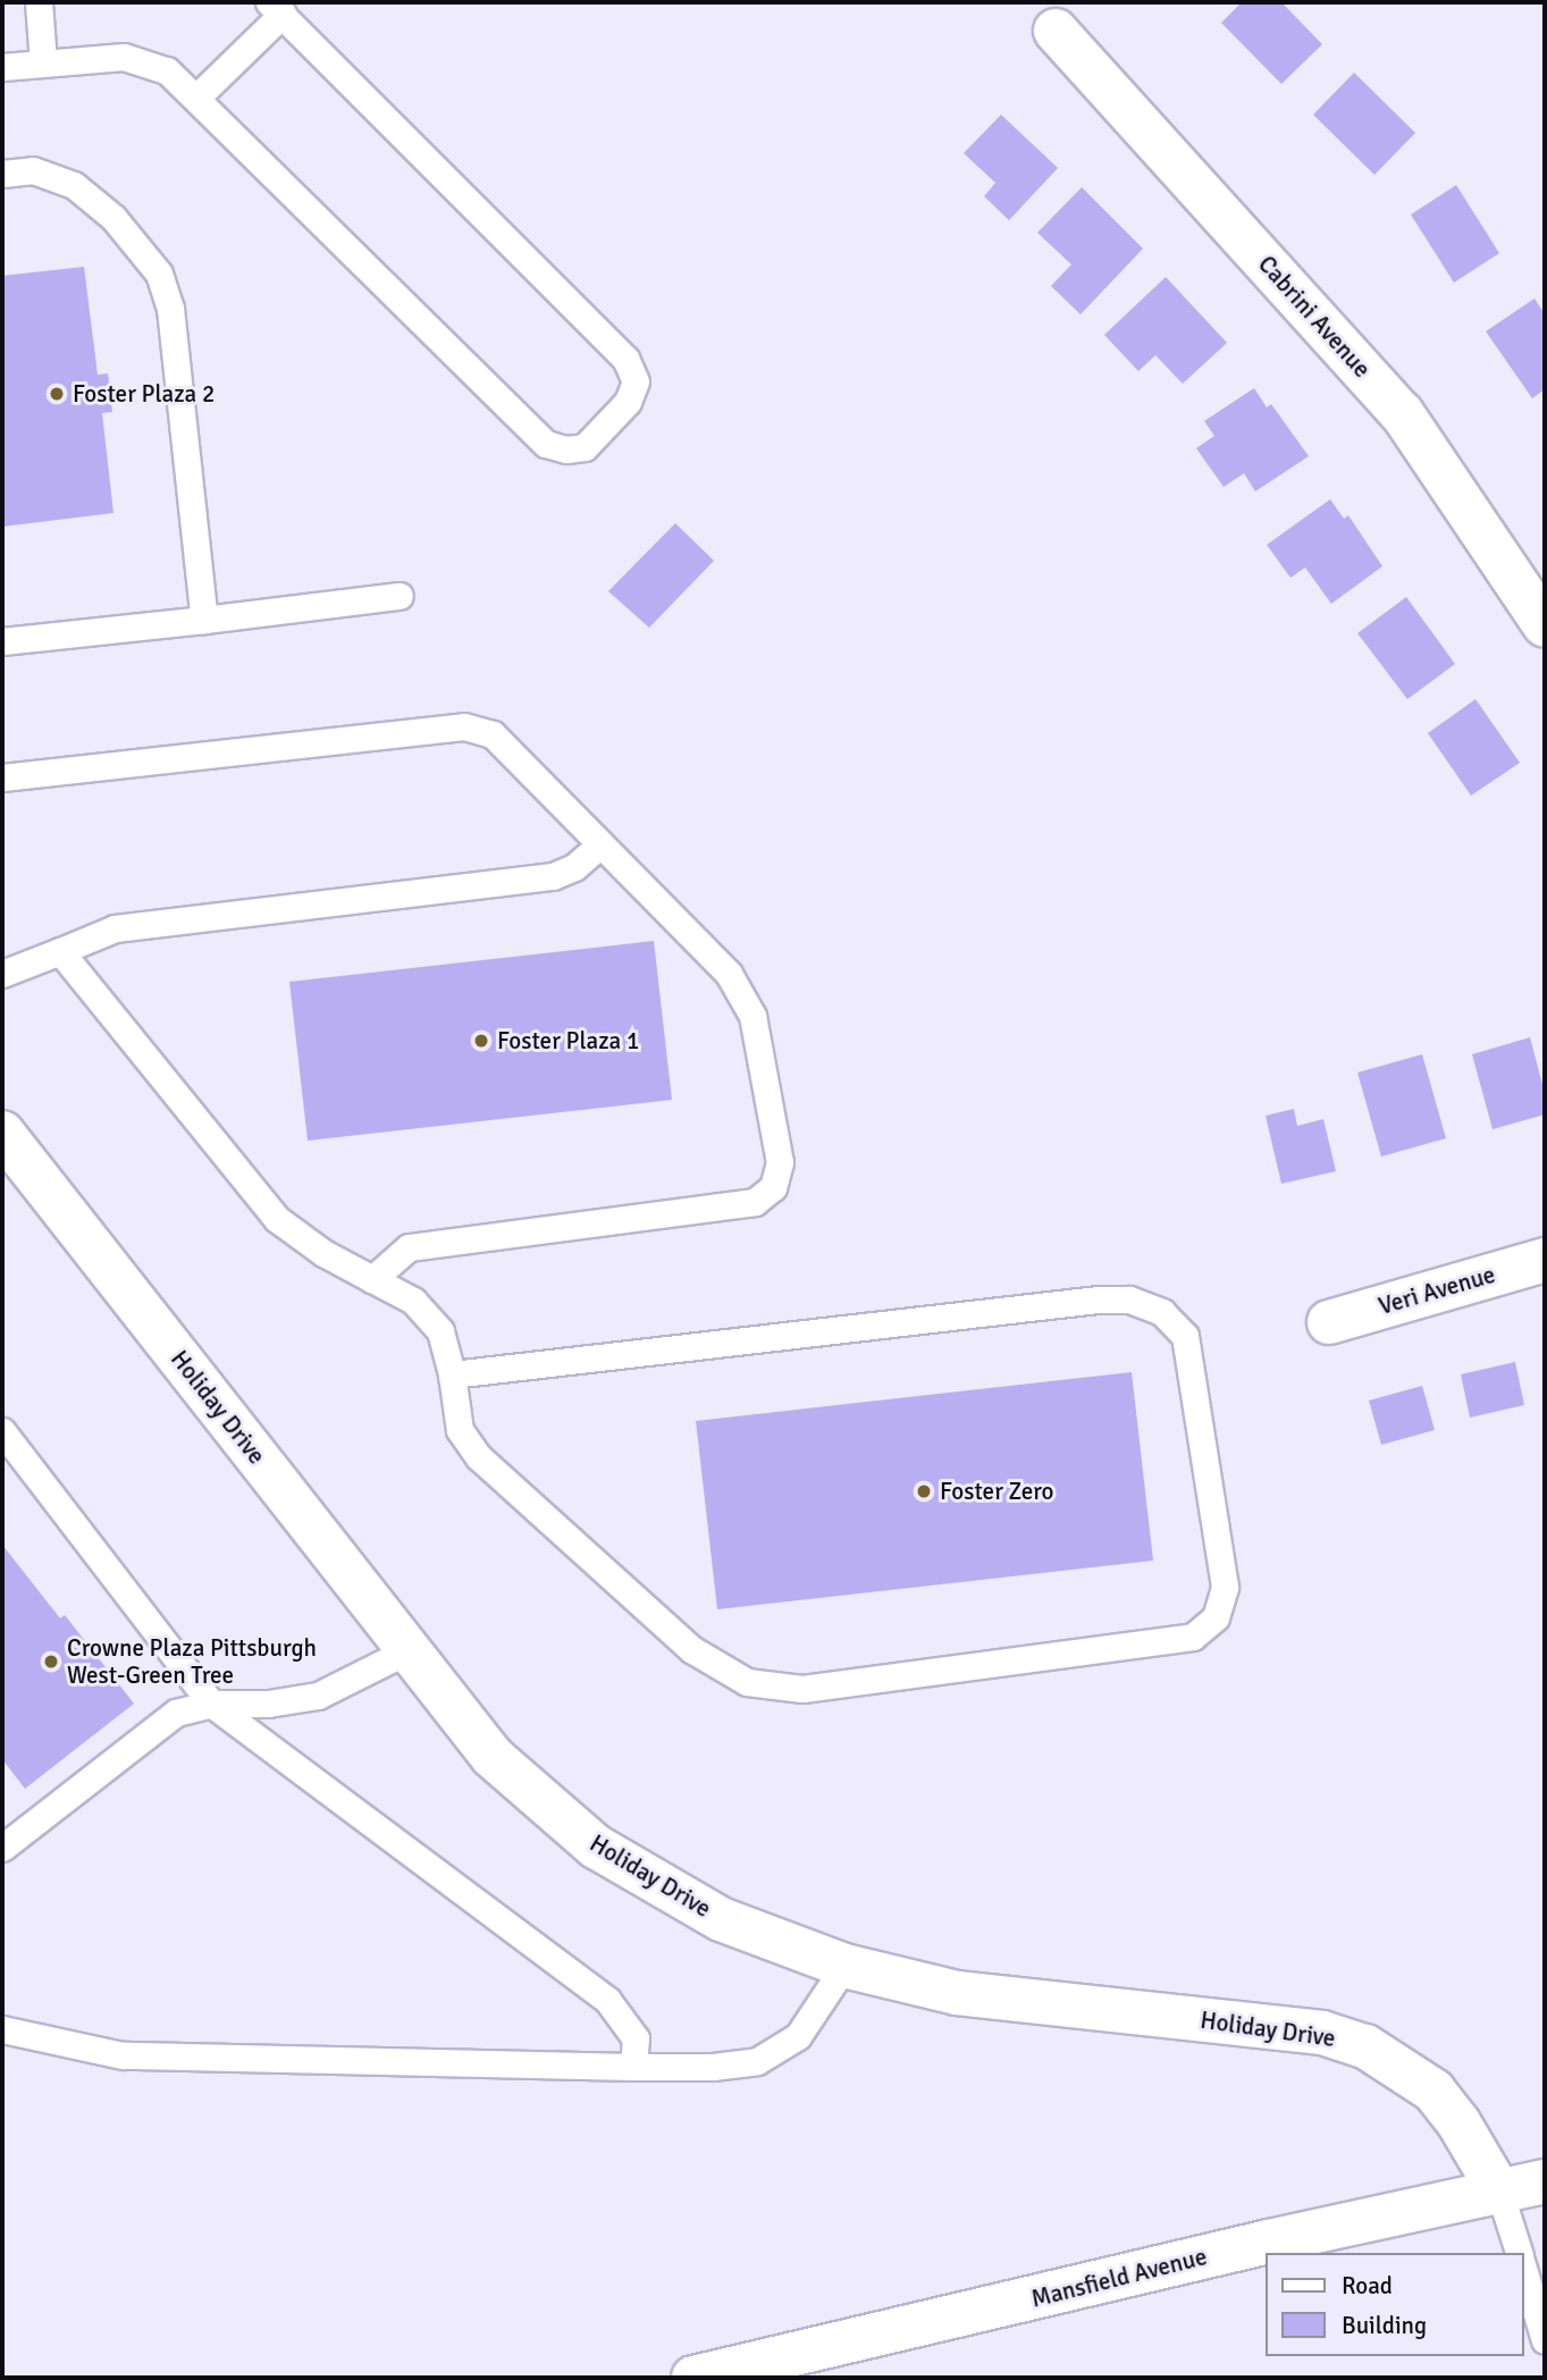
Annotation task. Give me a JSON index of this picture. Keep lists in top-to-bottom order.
{
  "streets": {
    "street": [
      "Cabrini Avenue",
      "Veri Avenue",
      "Holiday Drive",
      "Mansfield Avenue"
    ]
  },
  "crossings": [
    ["Holiday Drive", "Mansfield Avenue"]
  ],
  "places": [
    "Foster Plaza 2",
    "Foster Plaza 1",
    "Foster Zero",
    "Crowne Plaza Pittsburgh West-Green Tree"
  ],
  "legend": ["Road", "Building"]
}
